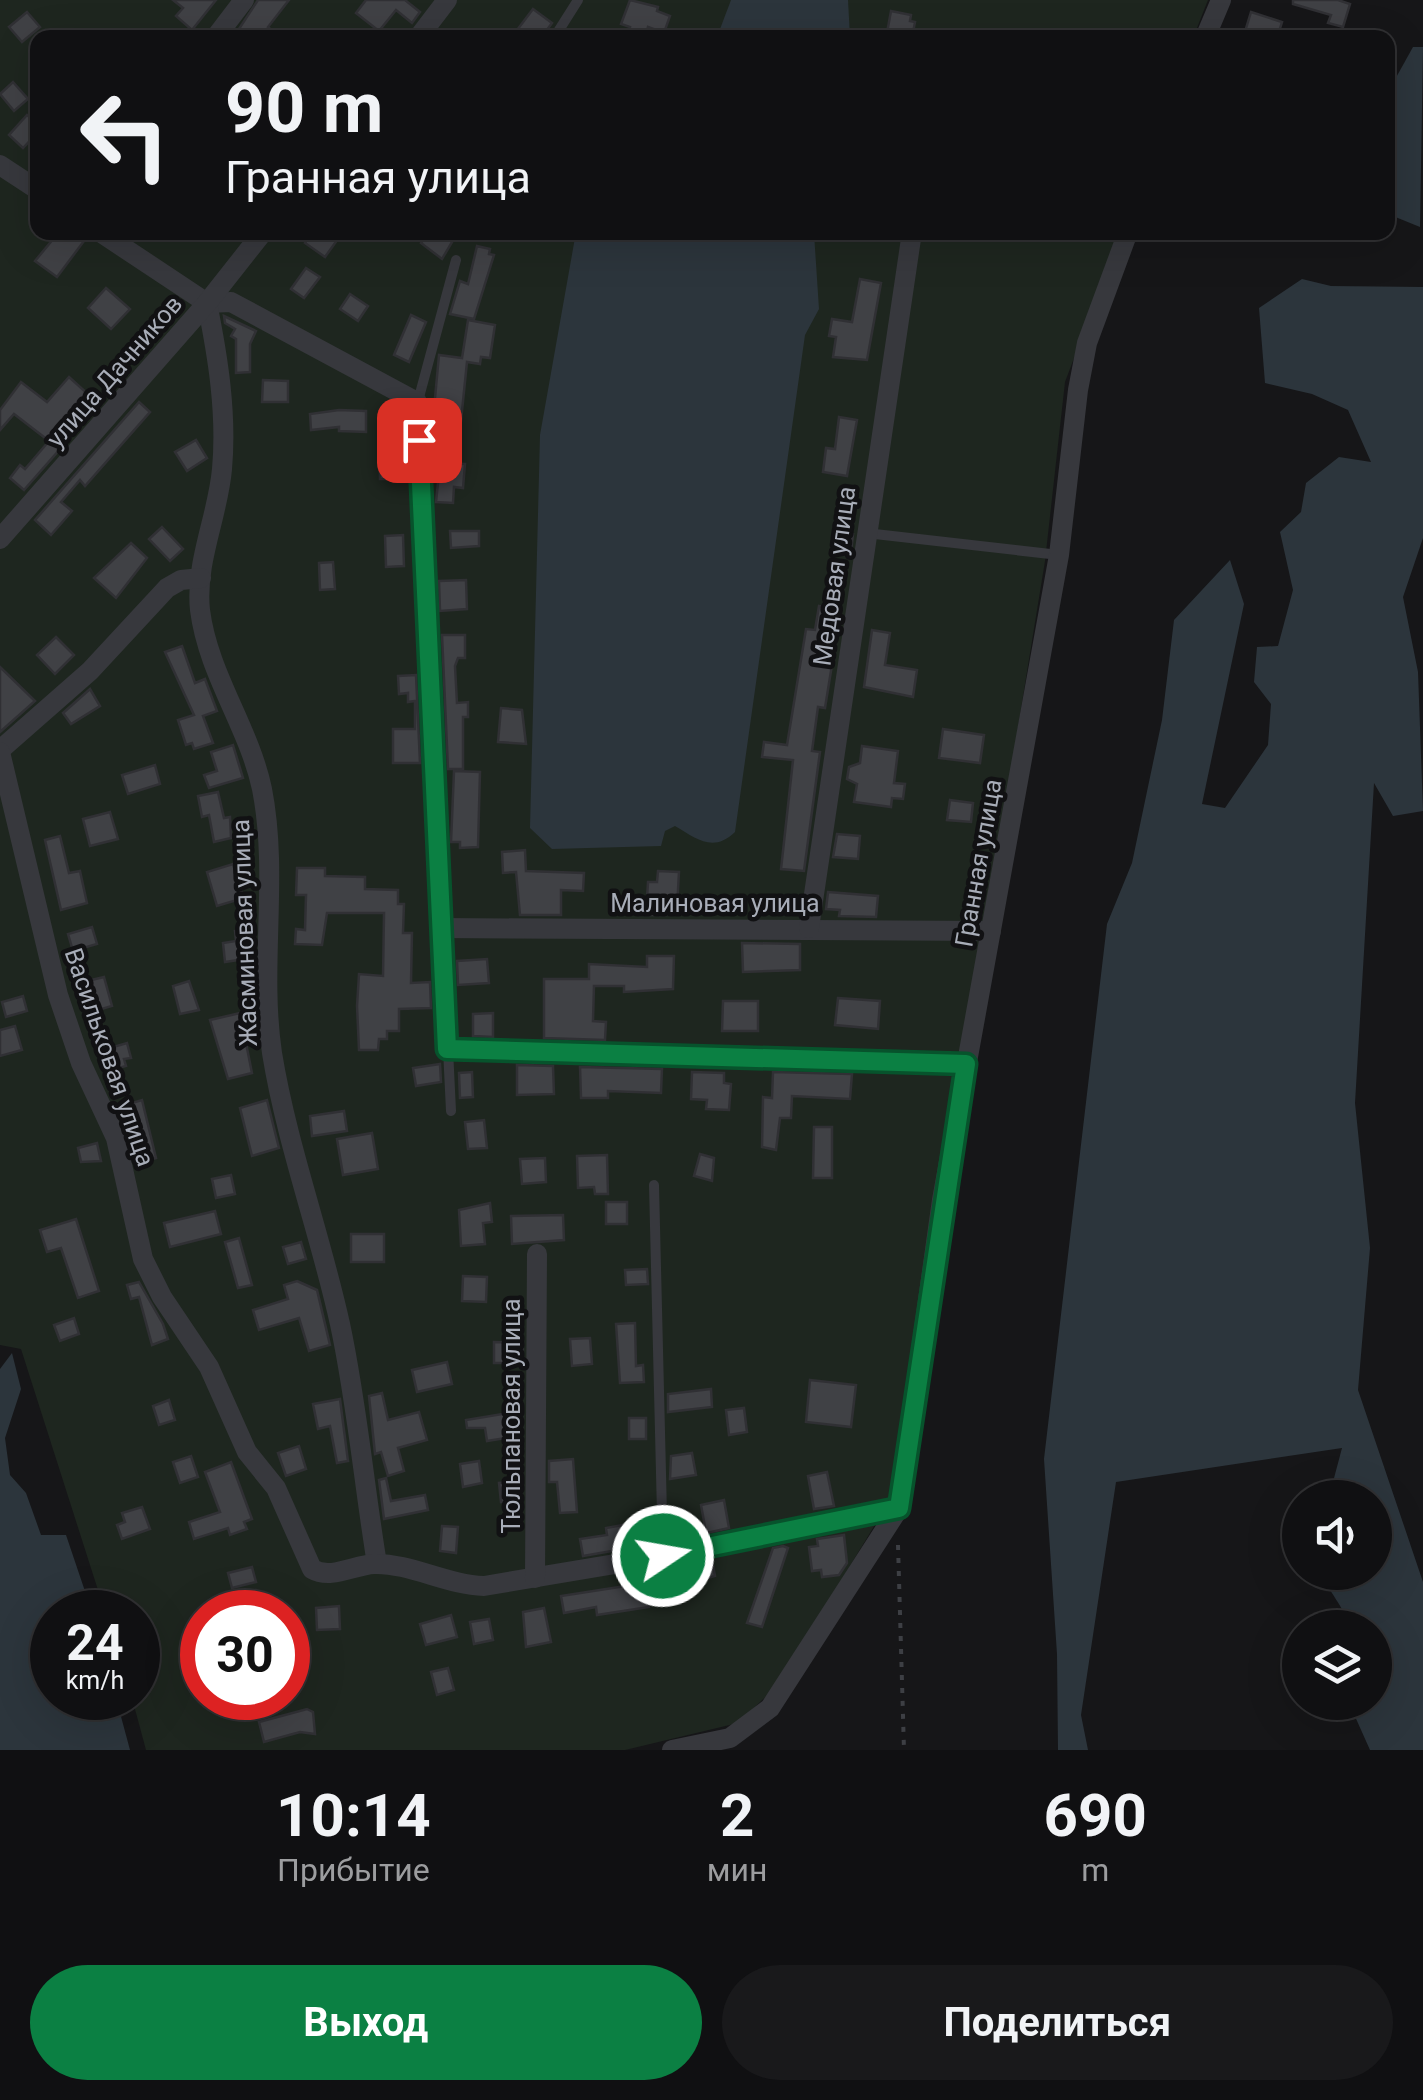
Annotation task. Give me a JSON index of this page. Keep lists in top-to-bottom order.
{
  "streets": {
    "street": [
      "улица Дачников",
      "Медовая улица",
      "Гранная улица",
      "Малиновая улица",
      "Жасминовая улица",
      "Васильковая улица",
      "Тюльпановая улица"
    ]
  },
  "crossings": [
    ["улица Дачников", "Жасминовая улица"],
    ["Медовая улица", "Малиновая улица"],
    ["Гранная улица", "Малиновая улица"],
    ["Жасминовая улица", "Васильковая улица"]
  ],
  "page": {
    "turn": ["90 m", "Гранная улица"],
    "speed": "24 km/h",
    "limit": "30",
    "eta": [
      "10:14",
      "Прибытие",
      "2",
      "мин",
      "690",
      "m"
    ],
    "buttons": ["Выход", "Поделиться"]
  }
}
